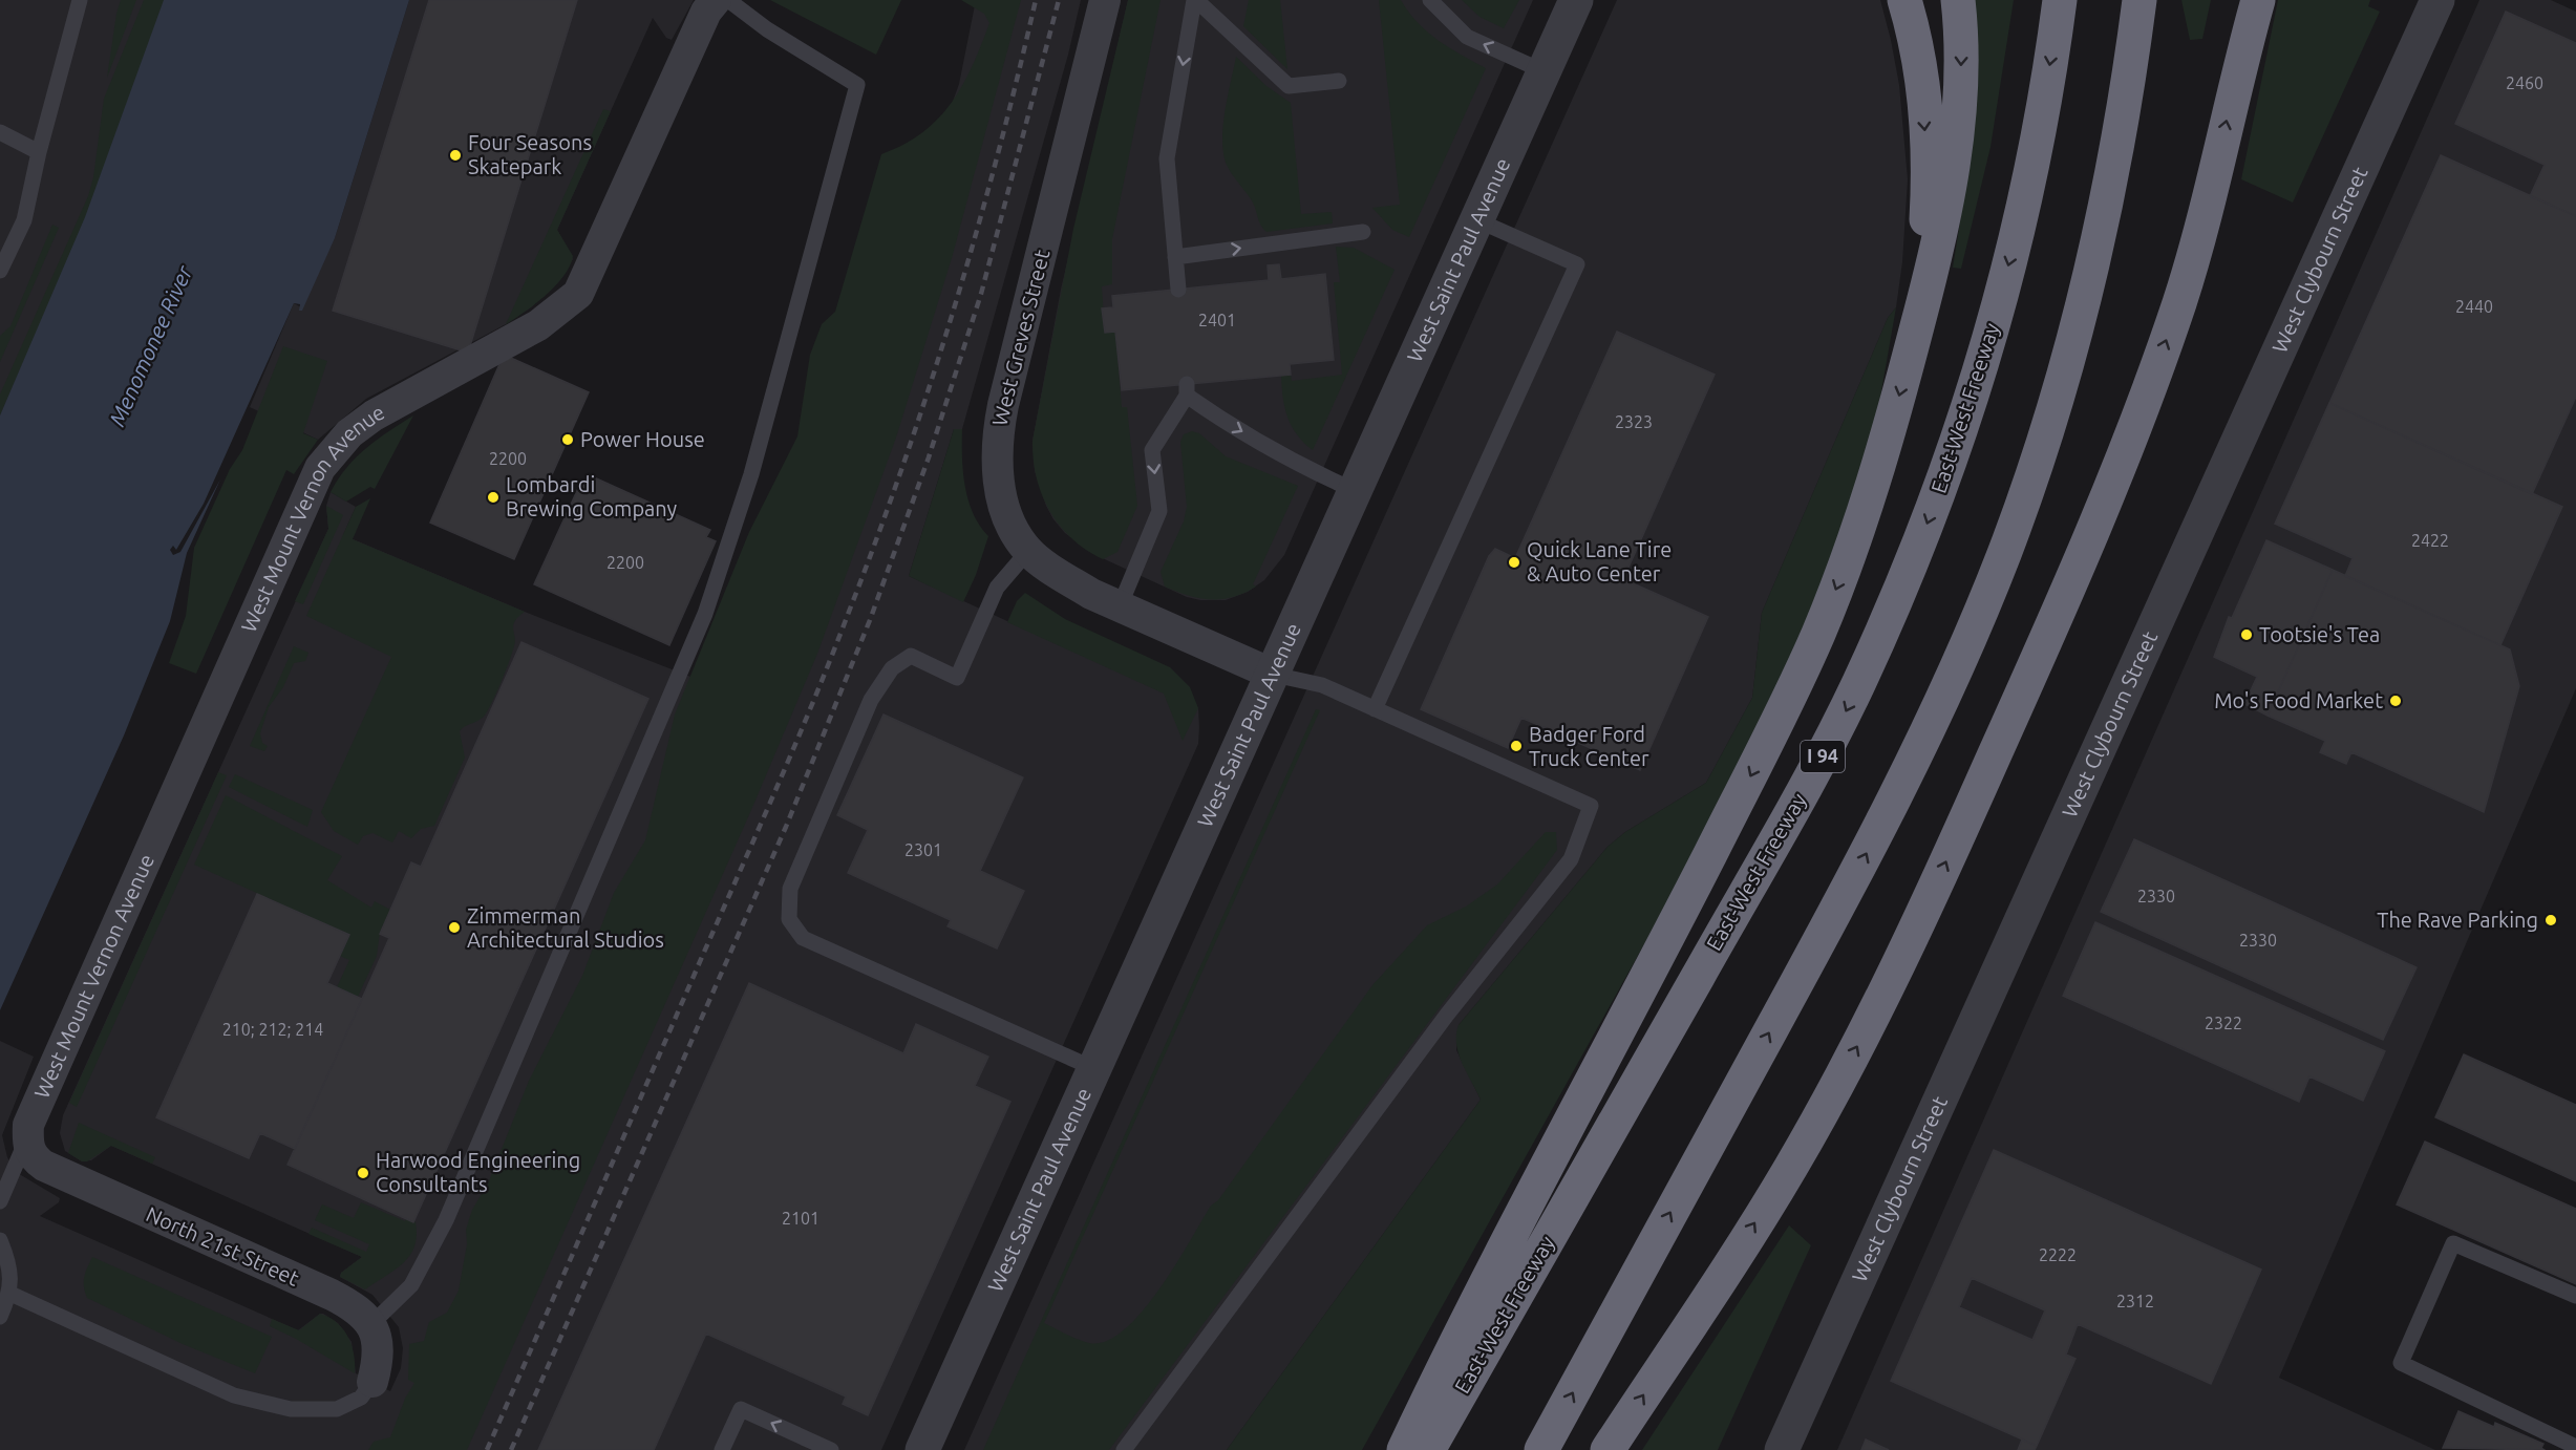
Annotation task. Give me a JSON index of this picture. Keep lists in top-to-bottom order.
{
  "streets": {
    "highway": ["East-West Freeway", "I 94"],
    "street": [
      "West Saint Paul Avenue",
      "West Clybourn Street",
      "West Greves Street",
      "West Mount Vernon Avenue",
      "North 21st Street"
    ]
  },
  "crossings": [
    ["West Saint Paul Avenue", "West Greves Street"],
    ["West Mount Vernon Avenue", "North 21st Street"]
  ],
  "water": ["Menomonee River"],
  "places": [
    "Four Seasons Skatepark",
    "Power House",
    "Lombardi Brewing Company",
    "Quick Lane Tire & Auto Center",
    "Tootsie's Tea",
    "Mo's Food Market",
    "Badger Ford Truck Center",
    "The Rave Parking",
    "Zimmerman Architectural Studios",
    "Harwood Engineering Consultants"
  ],
  "house_numbers": [
    "2460",
    "2440",
    "2401",
    "2323",
    "2200",
    "2422",
    "2200",
    "2301",
    "2330",
    "2330",
    "2322",
    "210; 212; 214",
    "2101",
    "2222",
    "2312"
  ]
}
